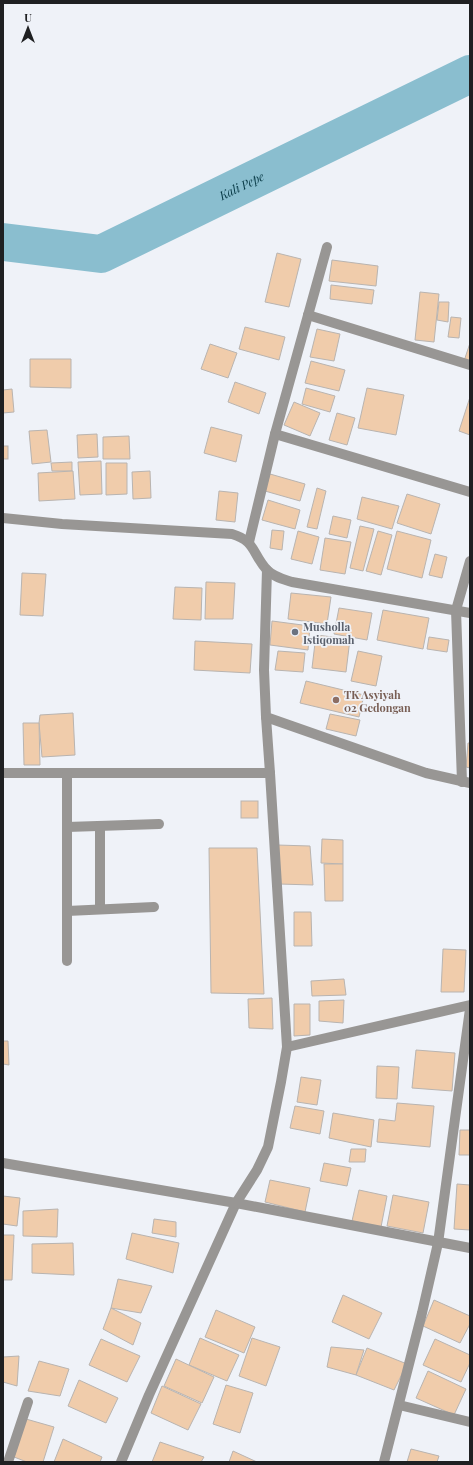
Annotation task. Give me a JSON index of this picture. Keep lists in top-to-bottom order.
{
  "water": ["Kali Pepe"],
  "places": ["Musholla Istiqomah", "TK Asyiyah 02 Gedongan"],
  "north": "top"
}
